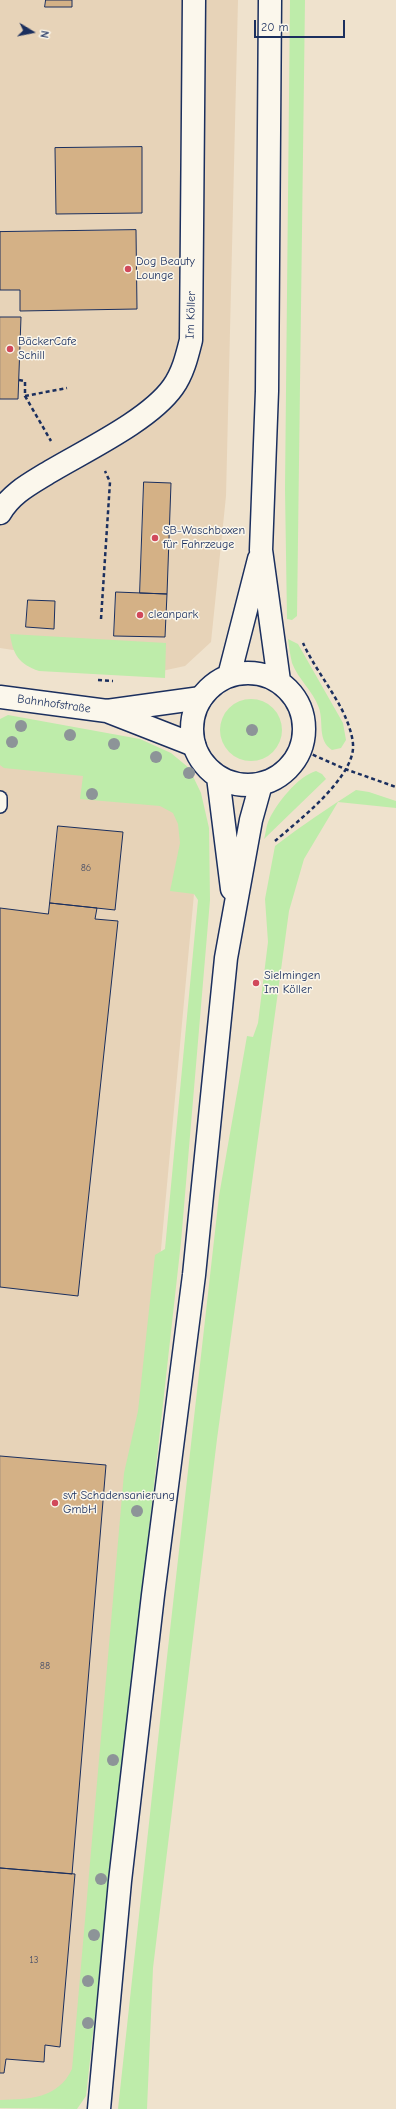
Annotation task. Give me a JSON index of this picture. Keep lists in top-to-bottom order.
{
  "streets": {
    "main road": ["Im Köller", "Bahnhofstraße"]
  },
  "places": [
    "Dog Beauty Lounge",
    "BäckerCafe Schill",
    "SB-Waschboxen für Fahrzeuge",
    "cleanpark",
    "Sielmingen Im Köller",
    "svt Schadensanierung GmbH"
  ],
  "house_numbers": ["86", "88", "13"],
  "scale_bar": "20 m",
  "north": "right"
}
